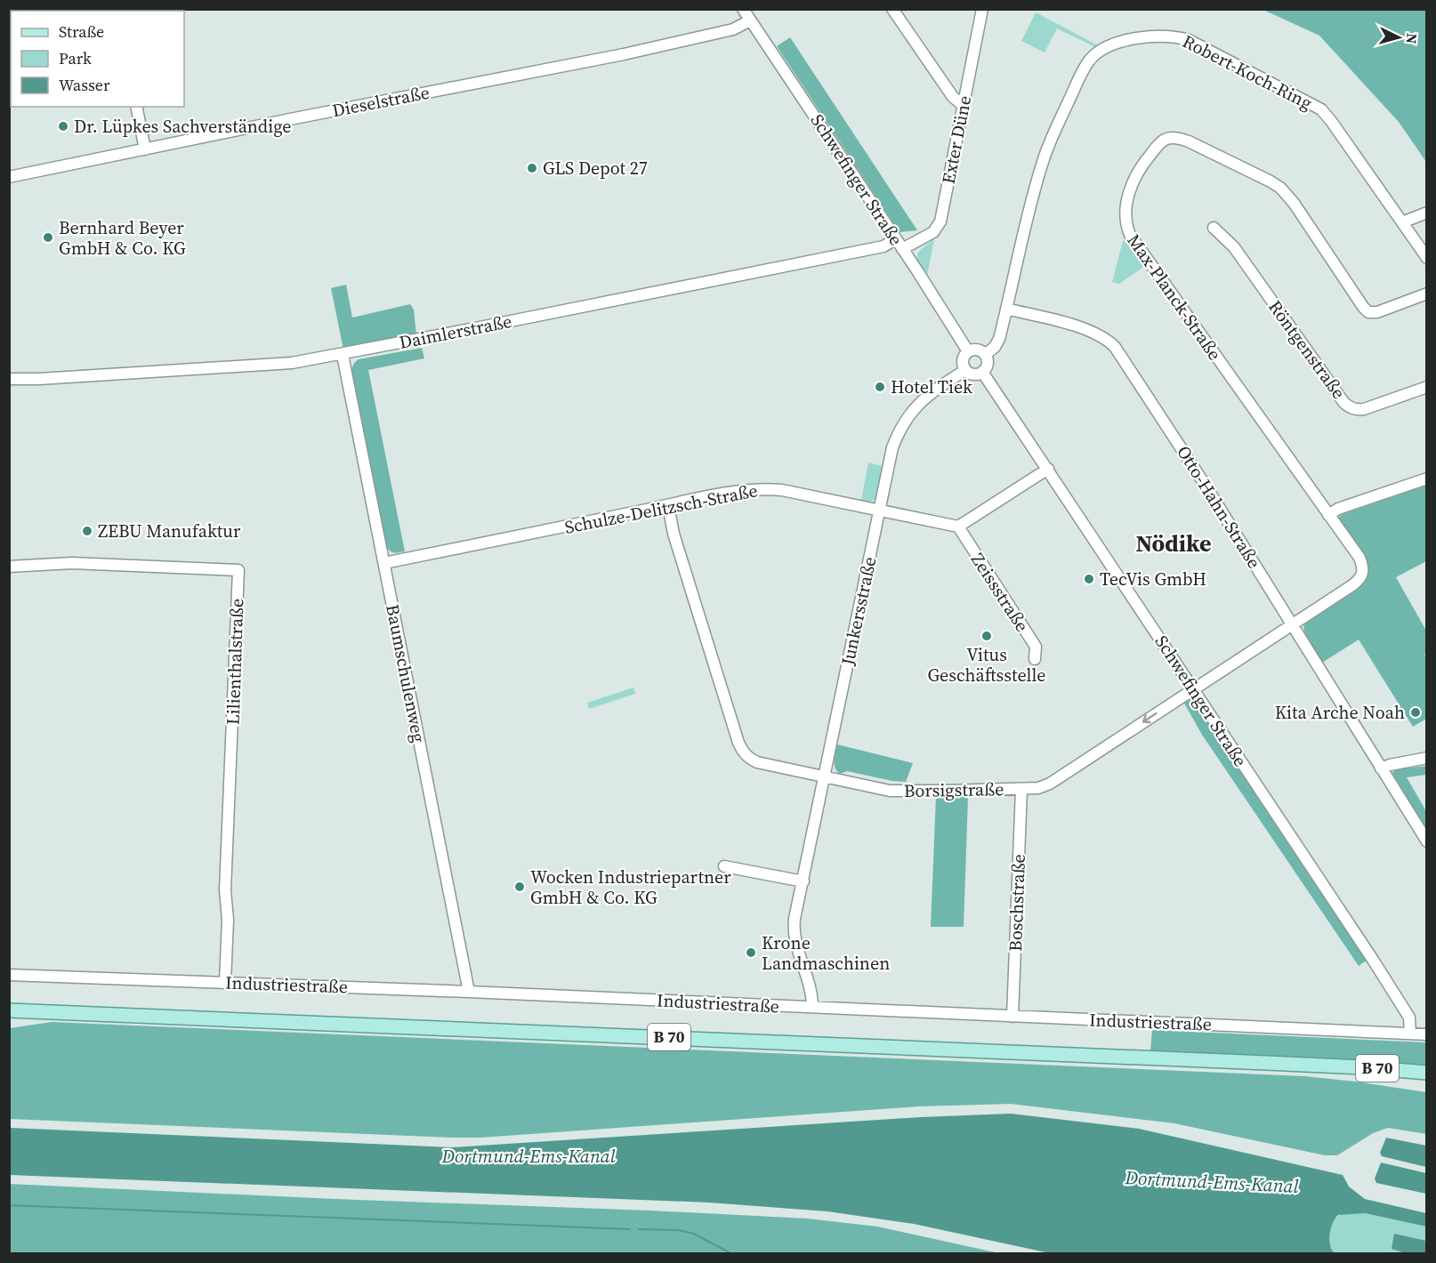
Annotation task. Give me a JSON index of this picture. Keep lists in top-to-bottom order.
{
  "streets": {
    "main road": ["B 70"],
    "street": [
      "Robert-Koch-Ring",
      "Dieselstraße",
      "Exter Düne",
      "Schwefinger Straße",
      "Max-Planck-Straße",
      "Daimlerstraße",
      "Röntgenstraße",
      "Otto-Hahn-Straße",
      "Schulze-Delitzsch-Straße",
      "Zeissstraße",
      "Junkersstraße",
      "Lilienthalstraße",
      "Baumschulenweg",
      "Borsigstraße",
      "Boschstraße",
      "Industriestraße"
    ]
  },
  "crossings": [
    ["Robert-Koch-Ring", "Schwefinger Straße"],
    ["Robert-Koch-Ring", "Otto-Hahn-Straße"],
    ["Robert-Koch-Ring", "Junkersstraße"],
    ["Dieselstraße", "Schwefinger Straße"],
    ["Exter Düne", "Schwefinger Straße"],
    ["Schwefinger Straße", "Daimlerstraße"],
    ["Schwefinger Straße", "Junkersstraße"],
    ["Schwefinger Straße", "Borsigstraße"],
    ["Schwefinger Straße", "Industriestraße"],
    ["Max-Planck-Straße", "Borsigstraße"],
    ["Daimlerstraße", "Baumschulenweg"],
    ["Otto-Hahn-Straße", "Borsigstraße"],
    ["Schulze-Delitzsch-Straße", "Zeissstraße"],
    ["Schulze-Delitzsch-Straße", "Junkersstraße"],
    ["Schulze-Delitzsch-Straße", "Baumschulenweg"],
    ["Schulze-Delitzsch-Straße", "Borsigstraße"],
    ["Junkersstraße", "Borsigstraße"],
    ["Junkersstraße", "Industriestraße"],
    ["Lilienthalstraße", "Industriestraße"],
    ["Baumschulenweg", "Industriestraße"],
    ["Borsigstraße", "Boschstraße"],
    ["Boschstraße", "Industriestraße"]
  ],
  "districts": ["Nödike"],
  "water": ["Dortmund-Ems-Kanal"],
  "places": [
    "Dr. Lüpkes Sachverständige",
    "GLS Depot 27",
    "Bernhard Beyer GmbH & Co. KG",
    "Hotel Tiek",
    "ZEBU Manufaktur",
    "TecVis GmbH",
    "Vitus Geschäftsstelle",
    "Kita Arche Noah",
    "Wocken Industriepartner GmbH & Co. KG",
    "Krone Landmaschinen"
  ],
  "legend": ["Straße", "Park", "Wasser"],
  "north": "right"
}
